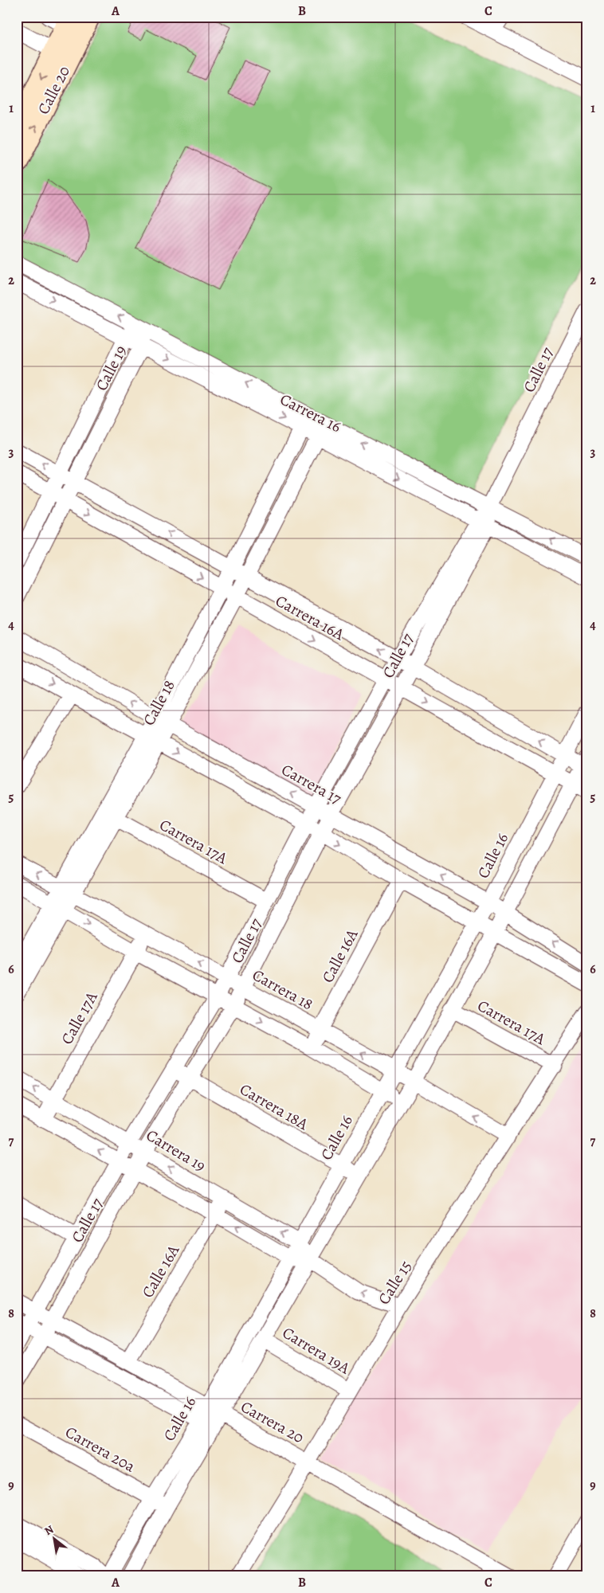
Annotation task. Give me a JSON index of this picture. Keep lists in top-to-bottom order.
{
  "streets": {
    "street": [
      "Calle 20",
      "Calle 19",
      "Calle 17",
      "Carrera 16",
      "Carrera 16A",
      "Calle 18",
      "Carrera 17",
      "Carrera 17A",
      "Calle 16",
      "Calle 16A",
      "Carrera 18",
      "Calle 17A",
      "Carrera 18A",
      "Carrera 19",
      "Calle 15",
      "Carrera 19A",
      "Carrera 20",
      "Carrera 20a"
    ]
  },
  "crossings": [
    ["Calle 19", "Carrera 16"],
    ["Calle 19", "Carrera 16A"],
    ["Calle 17", "Carrera 16"],
    ["Calle 17", "Carrera 16A"],
    ["Calle 17", "Carrera 17"],
    ["Calle 17", "Carrera 17A"],
    ["Calle 17", "Carrera 18"],
    ["Calle 17", "Carrera 18A"],
    ["Calle 17", "Carrera 19"],
    ["Calle 17", "Carrera 20"],
    ["Carrera 16", "Calle 18"],
    ["Carrera 16A", "Calle 18"],
    ["Carrera 16A", "Calle 16"],
    ["Calle 18", "Carrera 17"],
    ["Calle 18", "Carrera 17A"],
    ["Calle 18", "Carrera 18"],
    ["Carrera 17", "Calle 16"],
    ["Carrera 17A", "Calle 16"],
    ["Carrera 17A", "Calle 15"],
    ["Calle 16", "Carrera 18"],
    ["Calle 16", "Carrera 18A"],
    ["Calle 16", "Carrera 19"],
    ["Calle 16", "Carrera 19A"],
    ["Calle 16", "Carrera 20"],
    ["Calle 16", "Carrera 20a"],
    ["Calle 16A", "Carrera 18"],
    ["Calle 16A", "Carrera 19"],
    ["Calle 16A", "Carrera 20"],
    ["Carrera 18", "Calle 17A"],
    ["Carrera 18", "Calle 15"],
    ["Calle 17A", "Carrera 19"],
    ["Carrera 19", "Calle 15"],
    ["Calle 15", "Carrera 19A"],
    ["Calle 15", "Carrera 20"]
  ],
  "north": "top left",
  "grid": {
    "columns": ["A", "B", "C"],
    "rows": [
      "1",
      "2",
      "3",
      "4",
      "5",
      "6",
      "7",
      "8",
      "9"
    ]
  }
}
